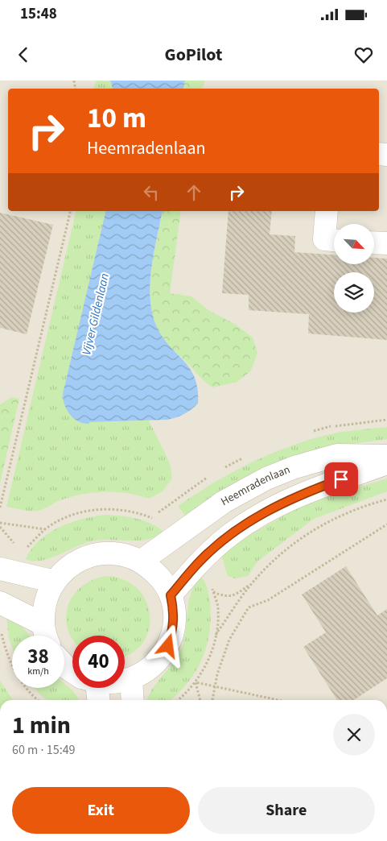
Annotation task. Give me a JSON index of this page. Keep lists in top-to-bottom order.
{
  "streets": {
    "street": ["Heemradenlaan"]
  },
  "water": ["Vijver Gildenlaan"],
  "north": "bottom right",
  "page": {
    "status": "15:48",
    "header": "GoPilot",
    "turn": ["10 m", "Heemradenlaan"],
    "speed": "38 km/h",
    "limit": "40",
    "heading": ["1 min", "60 m · 15:49"],
    "buttons": ["Exit", "Share"]
  }
}
